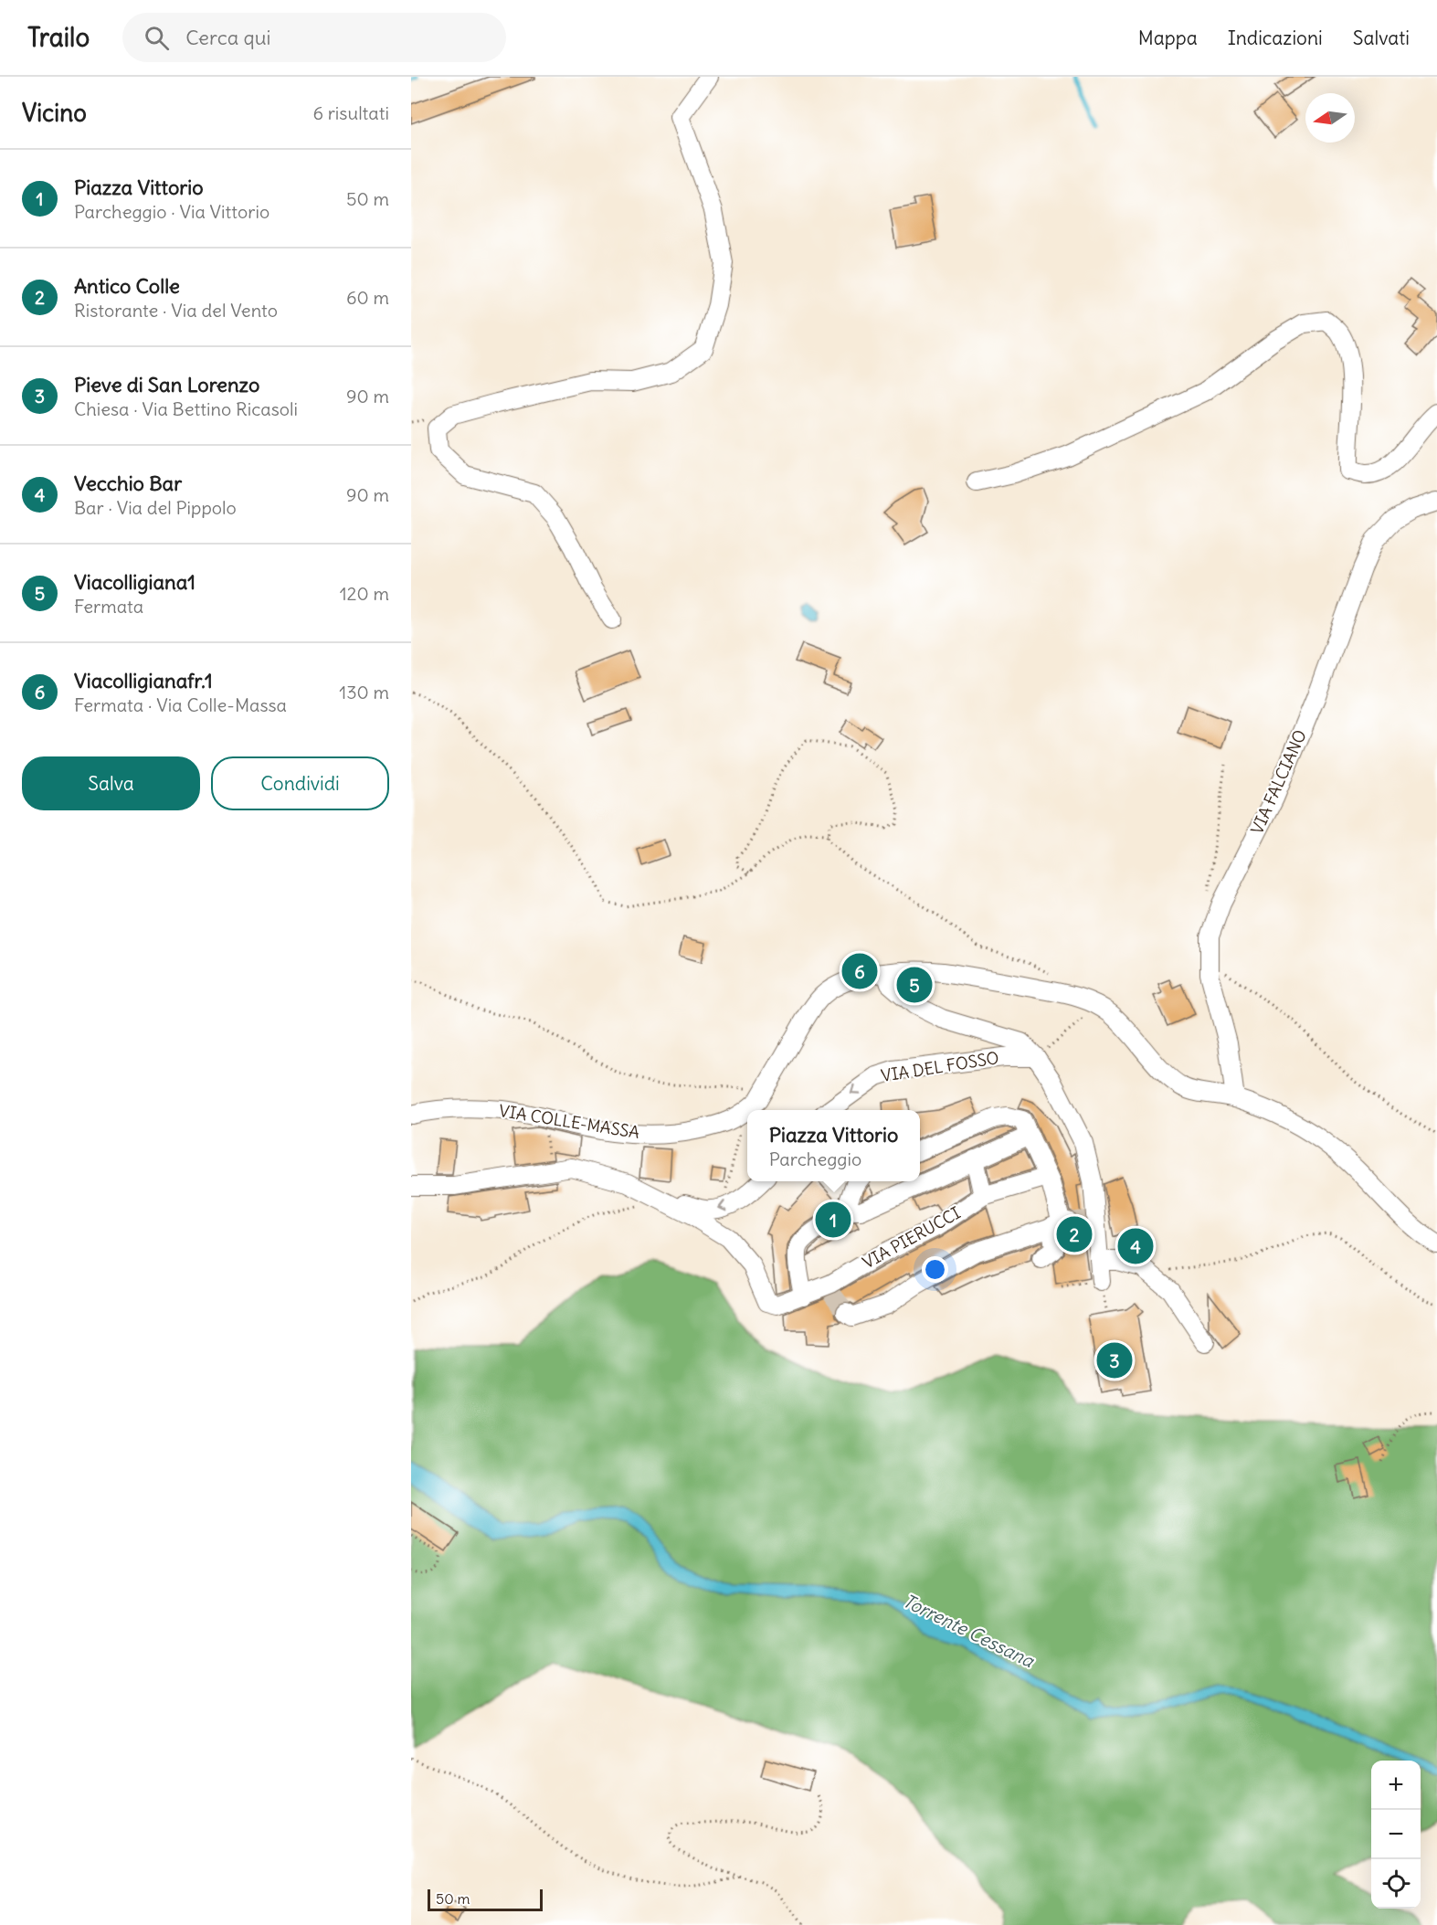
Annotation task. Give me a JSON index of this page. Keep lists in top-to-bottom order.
{
  "streets": {
    "street": [
      "VIA FALCIANO",
      "VIA DEL FOSSO",
      "VIA COLLE-MASSA",
      "VIA PIERUCCI"
    ]
  },
  "water": ["Torrente Cessana"],
  "scale_bar": "50 m",
  "north": "left",
  "page": {
    "header": "Trailo",
    "search": "Cerca qui",
    "nav": ["Mappa", "Indicazioni", "Salvati"],
    "heading": ["Vicino", "6 risultati"],
    "list": [
      {
        "mark": "1",
        "name": "Piazza Vittorio",
        "note": "Parcheggio · Via Vittorio",
        "value": "50 m"
      },
      {
        "mark": "2",
        "name": "Antico Colle",
        "note": "Ristorante · Via del Vento",
        "value": "60 m"
      },
      {
        "mark": "3",
        "name": "Pieve di San Lorenzo",
        "note": "Chiesa · Via Bettino Ricasoli",
        "value": "90 m"
      },
      {
        "mark": "4",
        "name": "Vecchio Bar",
        "note": "Bar · Via del Pippolo",
        "value": "90 m"
      },
      {
        "mark": "5",
        "name": "Viacolligiana1",
        "note": "Fermata",
        "value": "120 m"
      },
      {
        "mark": "6",
        "name": "Viacolligianafr.1",
        "note": "Fermata · Via Colle-Massa",
        "value": "130 m"
      }
    ],
    "buttons": ["Salva", "Condividi"],
    "pins": [
      "6",
      "5",
      "1",
      "2",
      "4",
      "3"
    ],
    "popup": ["Piazza Vittorio", "Parcheggio"],
    "map_buttons": ["+", "−"],
    "scale": "50 m"
  }
}
